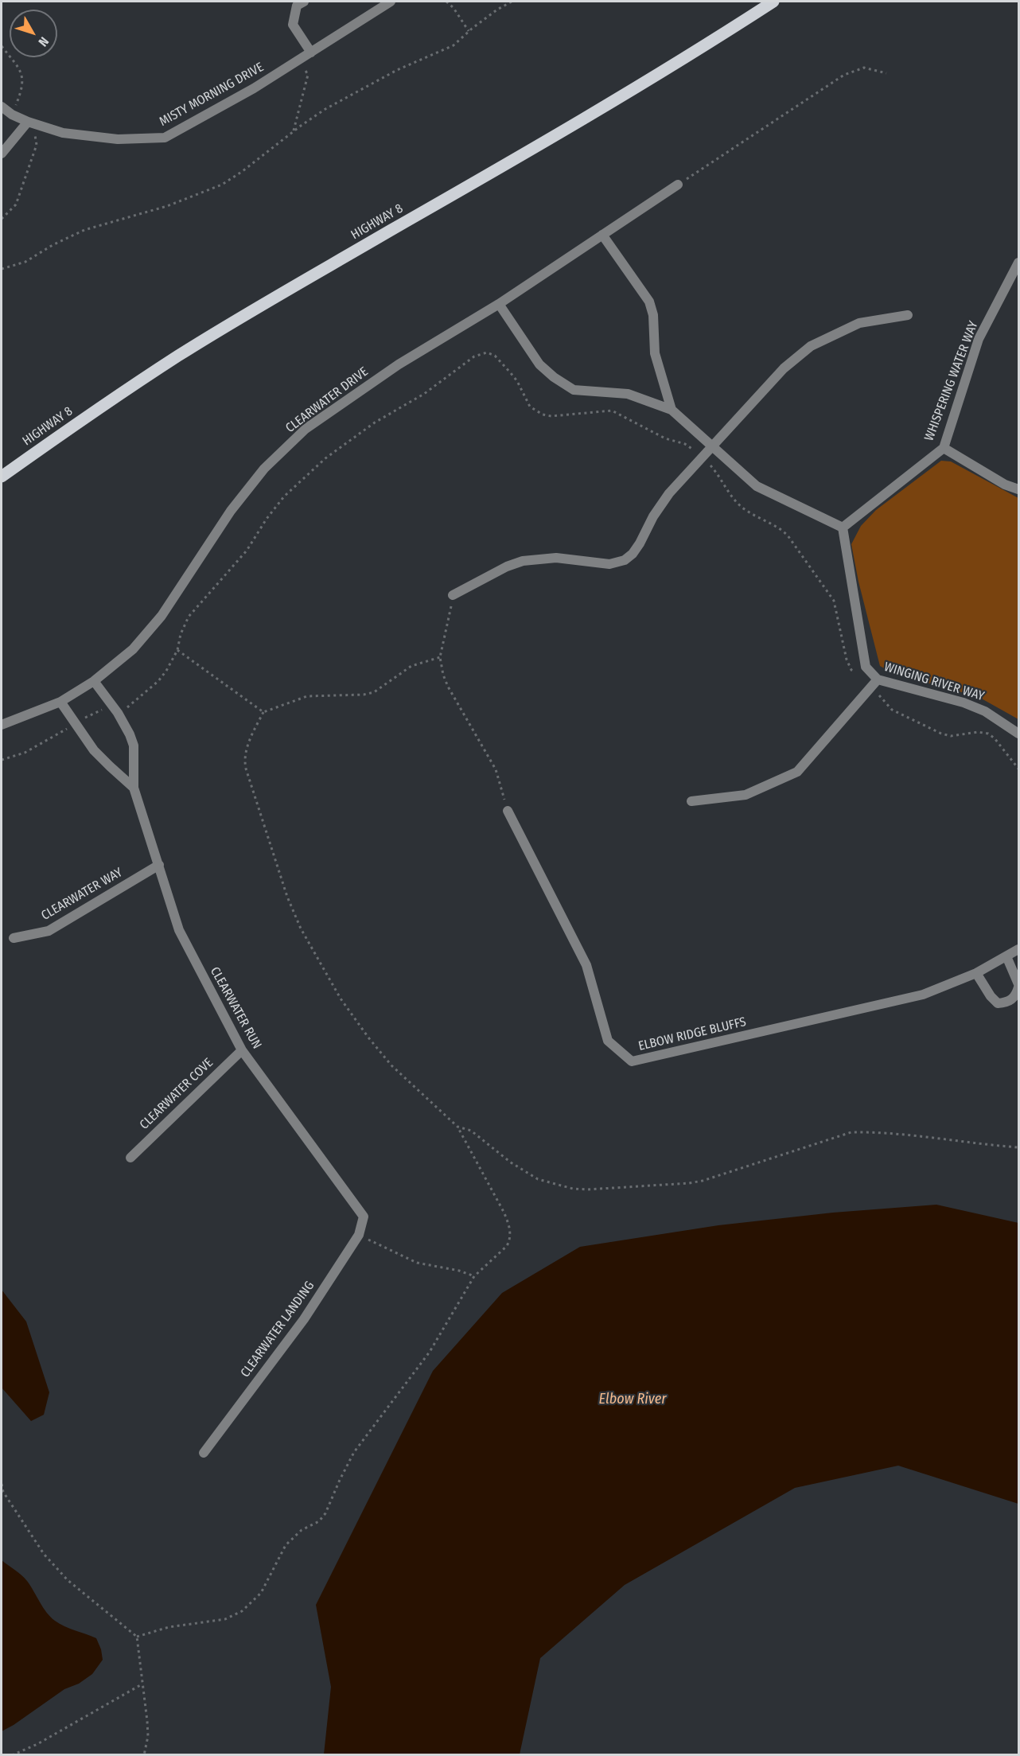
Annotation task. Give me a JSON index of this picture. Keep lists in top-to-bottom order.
{
  "streets": {
    "main road": ["HIGHWAY 8"],
    "street": [
      "MISTY MORNING DRIVE",
      "WHISPERING WATER WAY",
      "CLEARWATER DRIVE",
      "WINGING RIVER WAY",
      "CLEARWATER WAY",
      "CLEARWATER RUN",
      "ELBOW RIDGE BLUFFS",
      "CLEARWATER COVE",
      "CLEARWATER LANDING"
    ]
  },
  "crossings": [
    ["WHISPERING WATER WAY", "WINGING RIVER WAY"],
    ["CLEARWATER DRIVE", "CLEARWATER RUN"],
    ["CLEARWATER WAY", "CLEARWATER RUN"],
    ["CLEARWATER RUN", "CLEARWATER COVE"],
    ["CLEARWATER RUN", "CLEARWATER LANDING"]
  ],
  "water": ["Elbow River"],
  "north": "bottom right"
}
